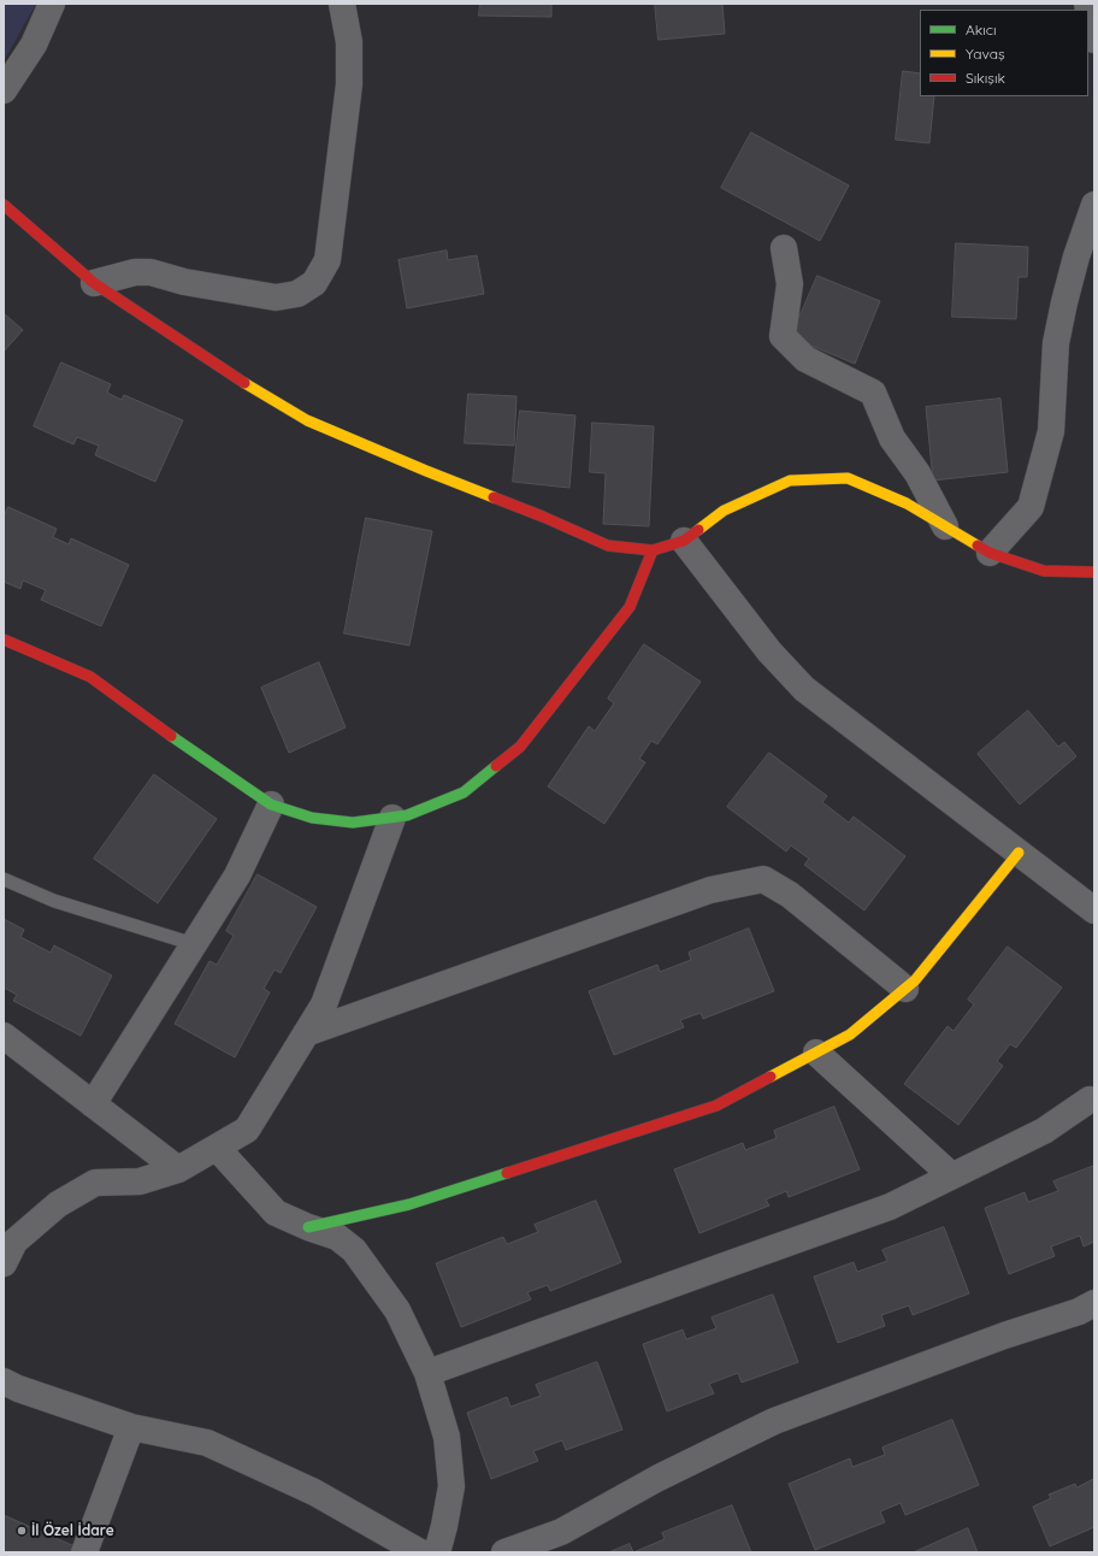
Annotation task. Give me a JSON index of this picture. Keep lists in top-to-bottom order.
{
  "places": ["İl Özel İdare"],
  "legend": ["Akıcı", "Yavaş", "Sıkışık"]
}
